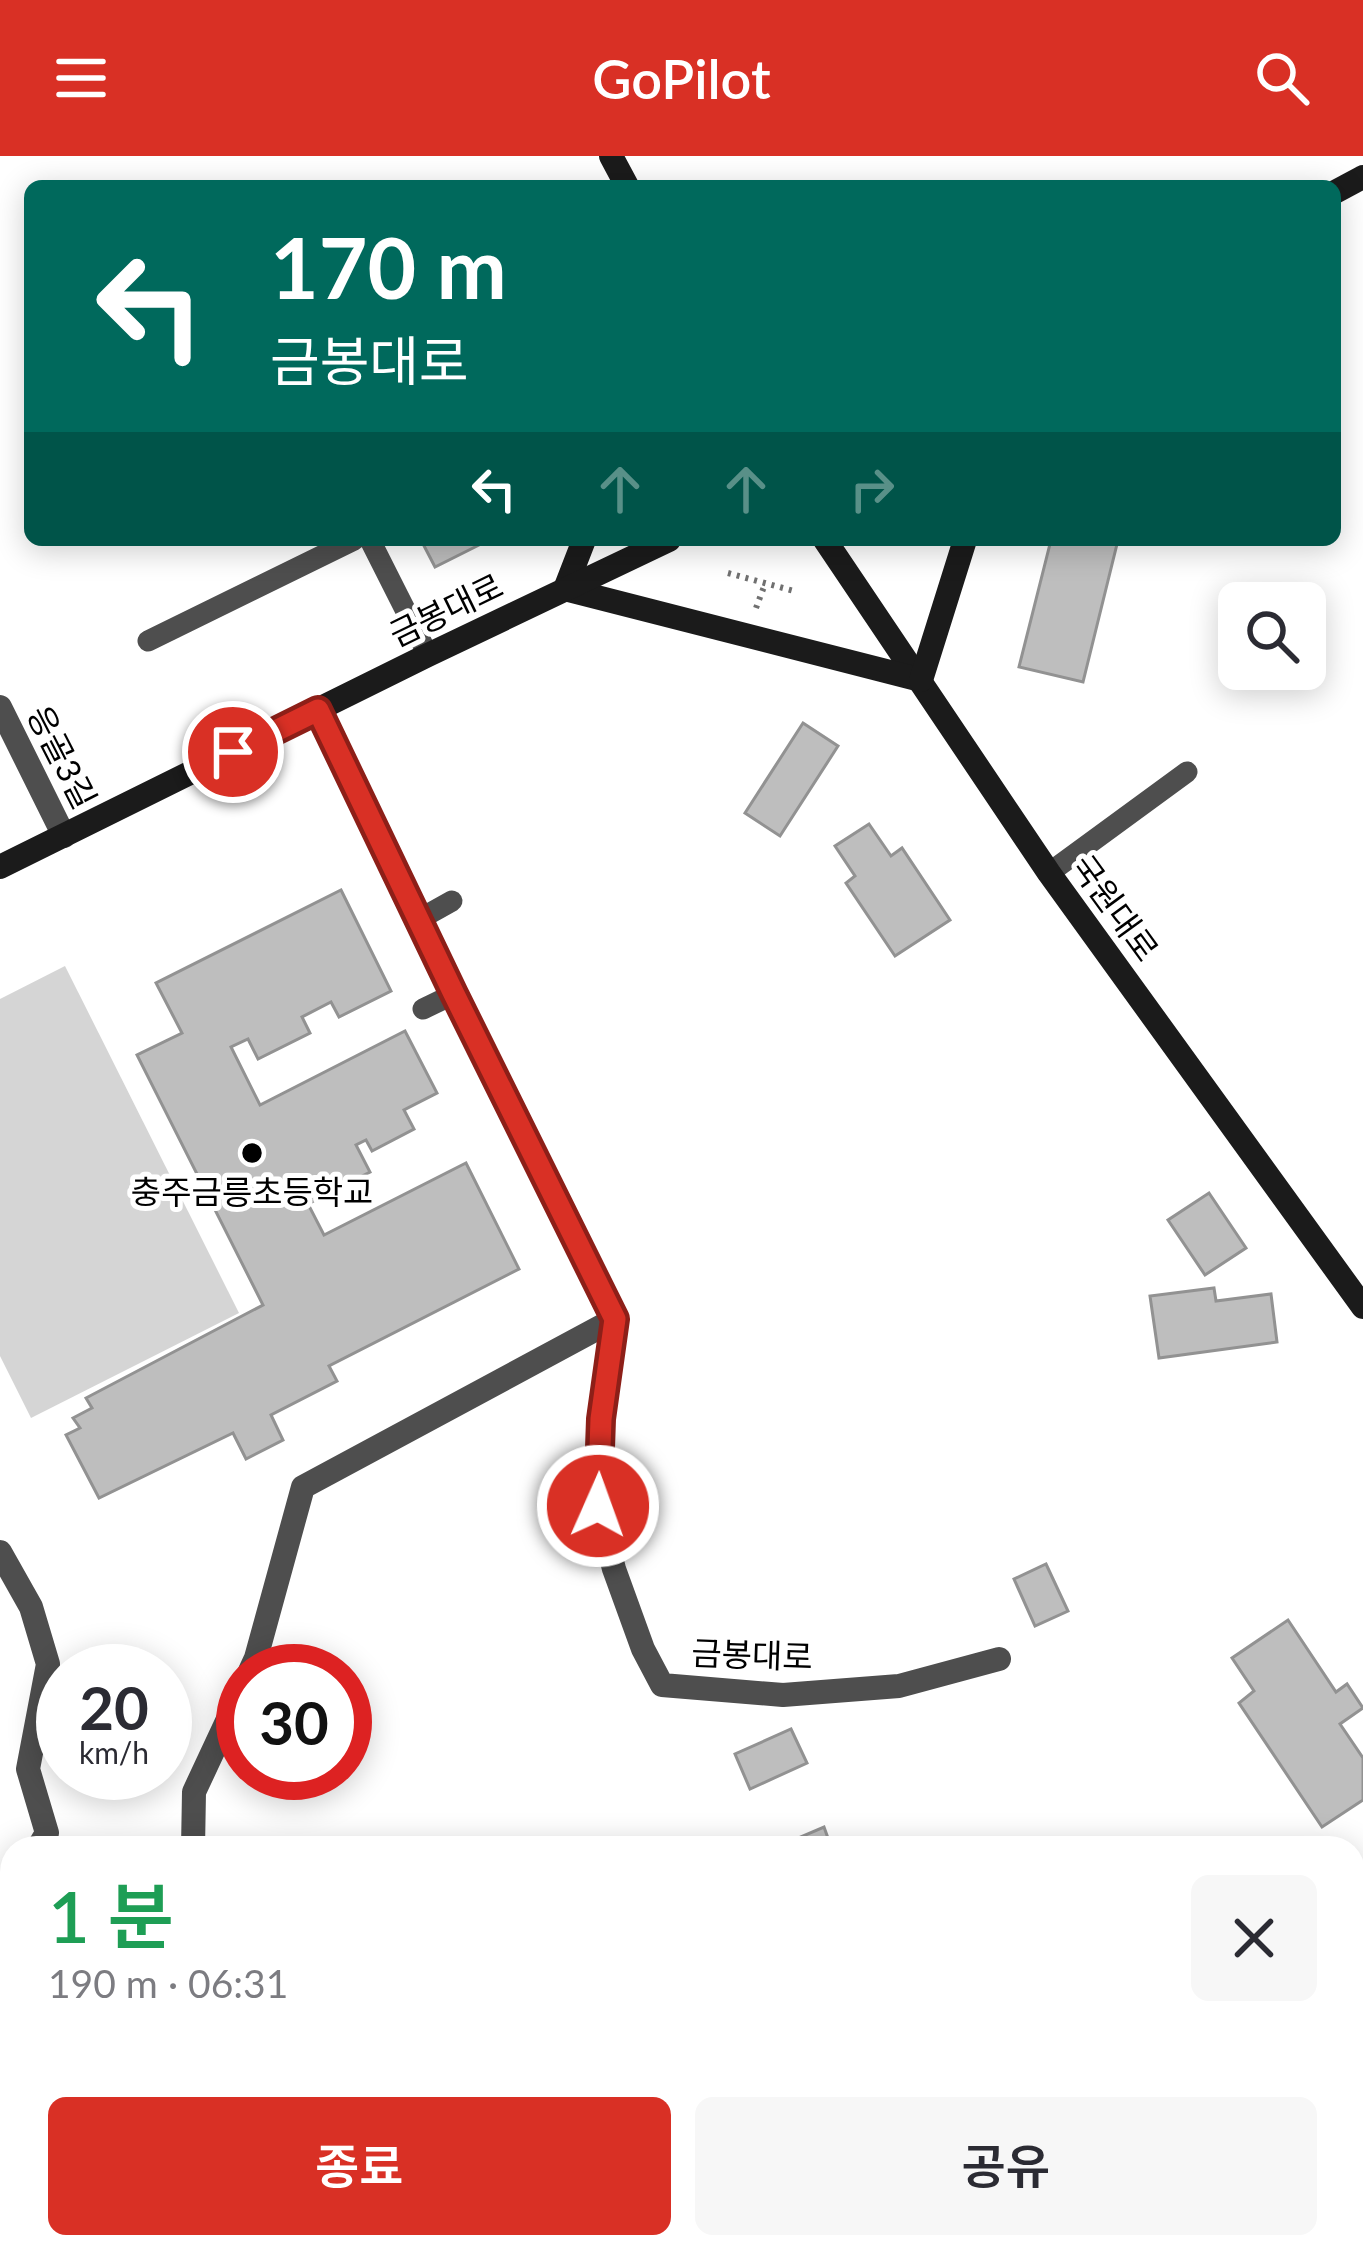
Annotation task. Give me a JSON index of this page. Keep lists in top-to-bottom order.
{
  "streets": {
    "street": ["금봉대로", "응골3길", "국원대로"]
  },
  "crossings": [
    ["금봉대로", "응골3길"]
  ],
  "places": ["충주금릉초등학교"],
  "page": {
    "header": "GoPilot",
    "turn": ["170 m", "금봉대로"],
    "speed": "20 km/h",
    "limit": "30",
    "heading": ["1 분", "190 m · 06:31"],
    "buttons": ["종료", "공유"]
  }
}
